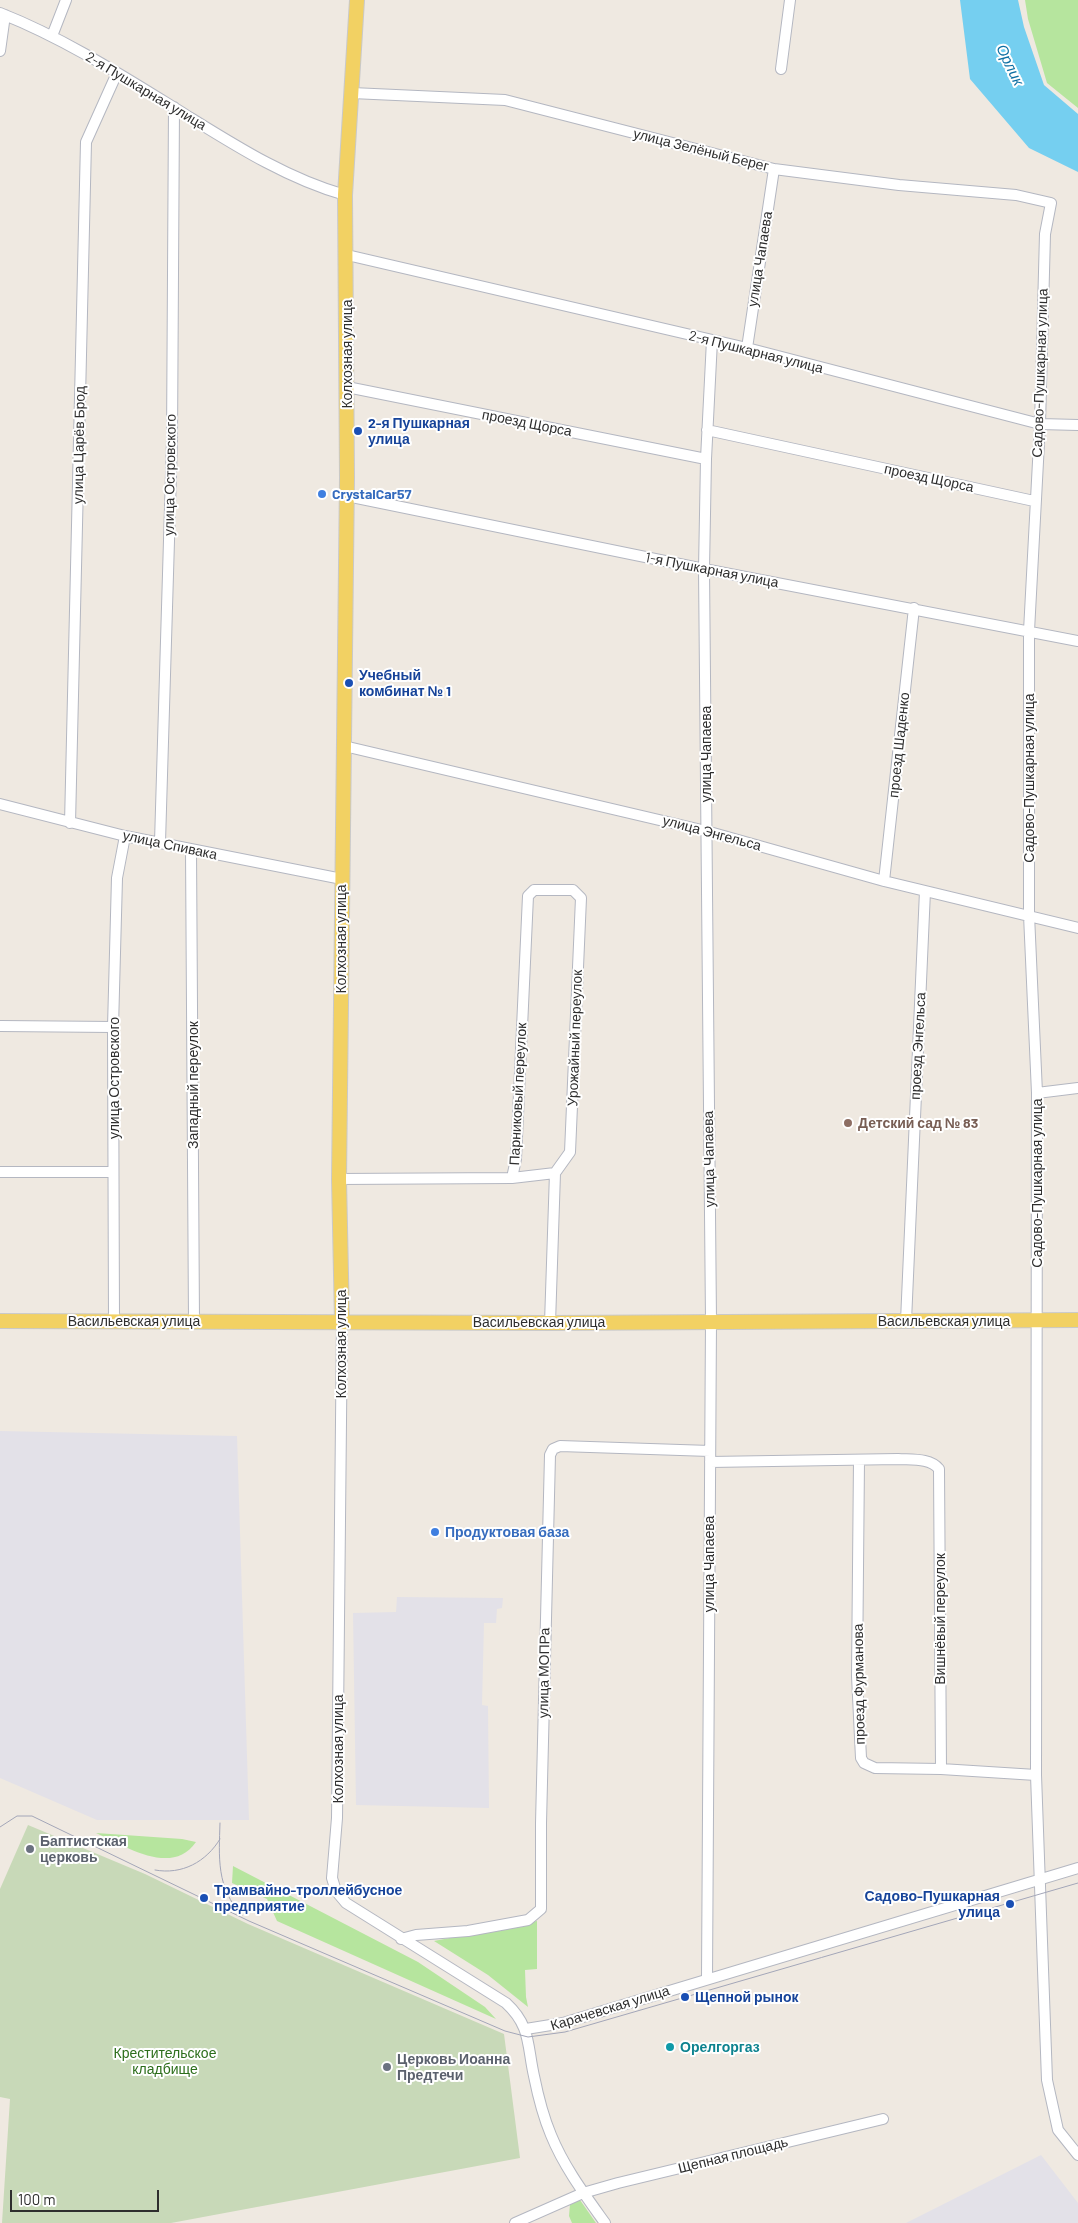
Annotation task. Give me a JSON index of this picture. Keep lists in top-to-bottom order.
{
  "streets": {
    "main road": ["Колхозная улица", "Васильевская улица"],
    "street": [
      "2-я Пушкарная улица",
      "улица Зелёный Берег",
      "улица Чапаева",
      "Садово-Пушкарная улица",
      "проезд Щорса",
      "улица Царёв Брод",
      "улица Островского",
      "1-я Пушкарная улица",
      "проезд Шаденко",
      "улица Энгельса",
      "улица Спивака",
      "Урожайный переулок",
      "проезд Энгельса",
      "Западный переулок",
      "Парниковый переулок",
      "Вишнёвый переулок",
      "улица МОПРа",
      "проезд Фурманова",
      "Карачевская улица",
      "Щепная площадь"
    ]
  },
  "crossings": [
    ["2-я Пушкарная улица", "улица Чапаева"],
    ["2-я Пушкарная улица", "Колхозная улица"],
    ["2-я Пушкарная улица", "Садово-Пушкарная улица"],
    ["2-я Пушкарная улица", "улица Царёв Брод"],
    ["2-я Пушкарная улица", "улица Островского"],
    ["улица Зелёный Берег", "улица Чапаева"],
    ["улица Зелёный Берег", "Колхозная улица"],
    ["улица Зелёный Берег", "Садово-Пушкарная улица"],
    ["улица Чапаева", "проезд Щорса"],
    ["улица Чапаева", "1-я Пушкарная улица"],
    ["улица Чапаева", "улица Энгельса"],
    ["улица Чапаева", "Васильевская улица"],
    ["улица Чапаева", "улица МОПРа"],
    ["улица Чапаева", "Карачевская улица"],
    ["Колхозная улица", "проезд Щорса"],
    ["Колхозная улица", "1-я Пушкарная улица"],
    ["Колхозная улица", "улица Энгельса"],
    ["Колхозная улица", "улица Спивака"],
    ["Колхозная улица", "Парниковый переулок"],
    ["Колхозная улица", "Васильевская улица"],
    ["Колхозная улица", "улица МОПРа"],
    ["Садово-Пушкарная улица", "проезд Щорса"],
    ["Садово-Пушкарная улица", "1-я Пушкарная улица"],
    ["Садово-Пушкарная улица", "улица Энгельса"],
    ["Садово-Пушкарная улица", "Васильевская улица"],
    ["Садово-Пушкарная улица", "проезд Фурманова"],
    ["Садово-Пушкарная улица", "Карачевская улица"],
    ["улица Царёв Брод", "улица Спивака"],
    ["улица Островского", "улица Спивака"],
    ["улица Островского", "Васильевская улица"],
    ["1-я Пушкарная улица", "проезд Шаденко"],
    ["проезд Шаденко", "улица Энгельса"],
    ["улица Энгельса", "проезд Энгельса"],
    ["улица Спивака", "Западный переулок"],
    ["Урожайный переулок", "Парниковый переулок"],
    ["проезд Энгельса", "Васильевская улица"],
    ["Западный переулок", "Васильевская улица"],
    ["Вишнёвый переулок", "проезд Фурманова"]
  ],
  "water": ["Орлик"],
  "parks": ["Крестительское кладбище"],
  "places": [
    "2-я Пушкарная улица",
    "CrystalCar57",
    "Учебный комбинат № 1",
    "Детский сад № 83",
    "Продуктовая база",
    "Баптистская церковь",
    "Трамвайно-троллейбусное предприятие",
    "Садово-Пушкарная улица",
    "Щепной рынок",
    "Орелгоргаз",
    "Церковь Иоанна Предтечи"
  ],
  "scale_bar": "100 m"
}
